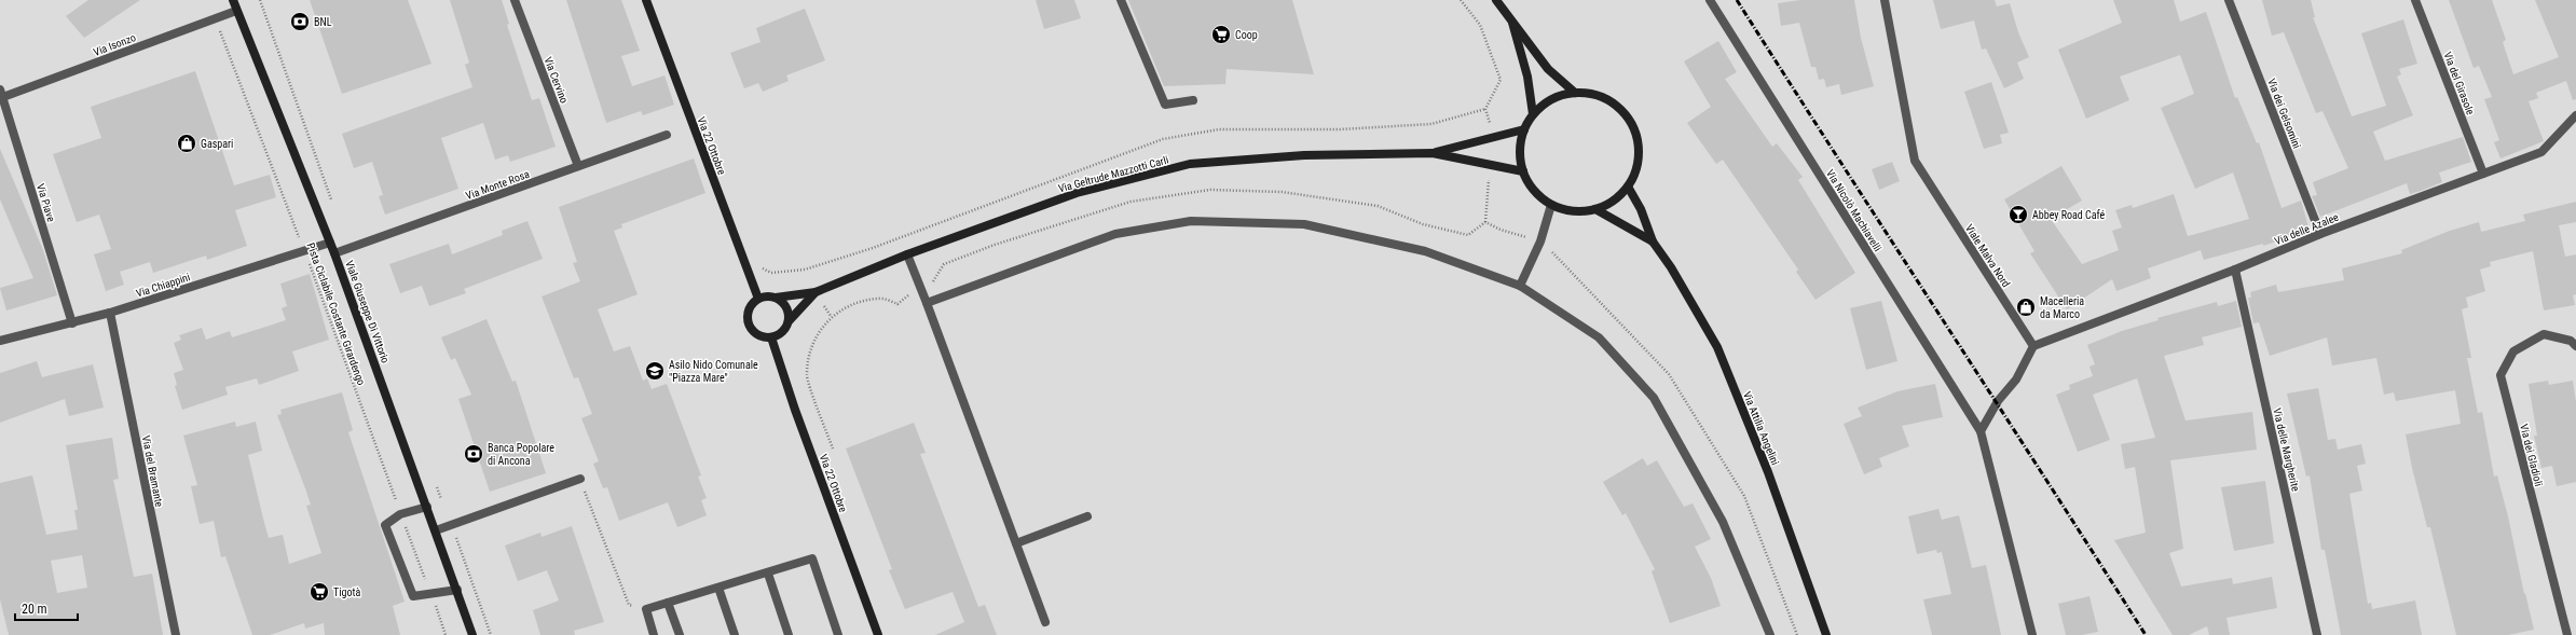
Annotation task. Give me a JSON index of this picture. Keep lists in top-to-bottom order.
{
  "streets": {
    "street": [
      "Via Isonzo",
      "Via Cervino",
      "Via del Girasole",
      "Via dei Gelsomini",
      "Via 22 Ottobre",
      "Via Geltrude Mazzotti Carli",
      "Via Monte Rosa",
      "Via Piave",
      "Via Nicolò Machiavelli",
      "Via delle Azalee",
      "Viale Malva Nord",
      "Via Chiappini",
      "Viale Giuseppe Di Vittorio",
      "Via Attilia Angelini",
      "Via delle Margherite",
      "Via dei Gladioli",
      "Via del Bramante"
    ],
    "path": ["Pista Ciclabile Costante Girardengo"]
  },
  "crossings": [
    ["Via Isonzo", "Via Piave"],
    ["Via Isonzo", "Viale Giuseppe Di Vittorio"],
    ["Via Isonzo", "Pista Ciclabile Costante Girardengo"],
    ["Via Cervino", "Via Monte Rosa"],
    ["Via del Girasole", "Via delle Azalee"],
    ["Via dei Gelsomini", "Via delle Azalee"],
    ["Via 22 Ottobre", "Via Geltrude Mazzotti Carli"],
    ["Via Geltrude Mazzotti Carli", "Via Attilia Angelini"],
    ["Via Monte Rosa", "Viale Giuseppe Di Vittorio"],
    ["Via Piave", "Via Chiappini"],
    ["Via delle Azalee", "Viale Malva Nord"],
    ["Via delle Azalee", "Via delle Margherite"],
    ["Via Chiappini", "Viale Giuseppe Di Vittorio"],
    ["Via Chiappini", "Pista Ciclabile Costante Girardengo"],
    ["Via Chiappini", "Via del Bramante"]
  ],
  "places": {
    "bank": ["BNL", "Banca Popolare di Ancona"],
    "supermarket": ["Coop", "Tigotà"],
    "shop": ["Gaspari", "Macelleria da Marco"],
    "bar": ["Abbey Road Café"],
    "school or university": ["Asilo Nido Comunale \"Piazza Mare\""]
  },
  "scale_bar": "20 m"
}
